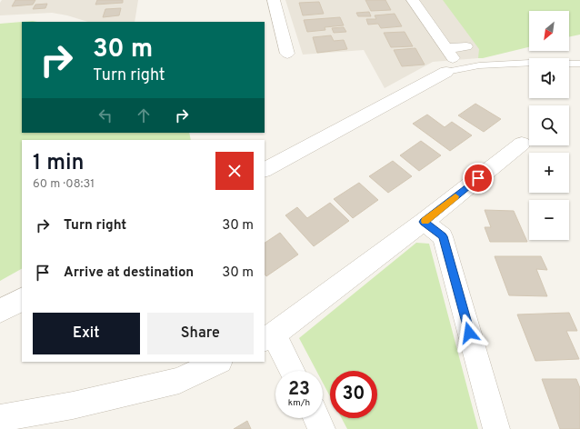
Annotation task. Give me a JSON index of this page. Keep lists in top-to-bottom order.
{
  "north": "bottom left",
  "page": {
    "map_buttons": ["+", "−"],
    "turn": ["30 m", "Turn right"],
    "heading": ["1 min", "60 m · 08:31"],
    "list": [
      {
        "name": "Turn right",
        "value": "30 m"
      },
      {
        "name": "Arrive at destination",
        "value": "30 m"
      }
    ],
    "buttons": ["Exit", "Share"],
    "speed": "23 km/h",
    "limit": "30"
  }
}
